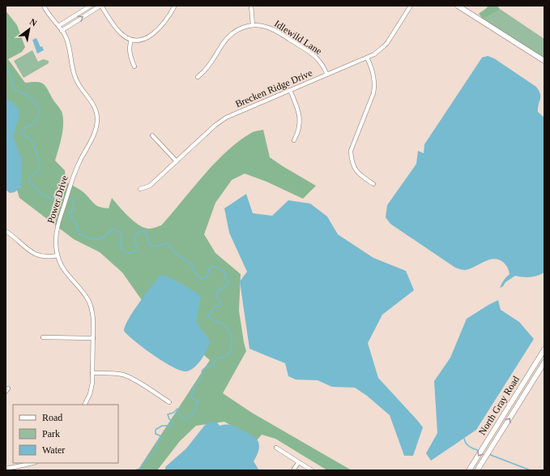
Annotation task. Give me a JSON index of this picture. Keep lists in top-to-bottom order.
{
  "streets": {
    "street": [
      "Idlewild Lane",
      "Brecken Ridge Drive",
      "Power Drive",
      "North Gray Road"
    ]
  },
  "crossings": [
    ["Idlewild Lane", "Brecken Ridge Drive"]
  ],
  "legend": ["Road", "Park", "Water"],
  "north": "top right"
}
